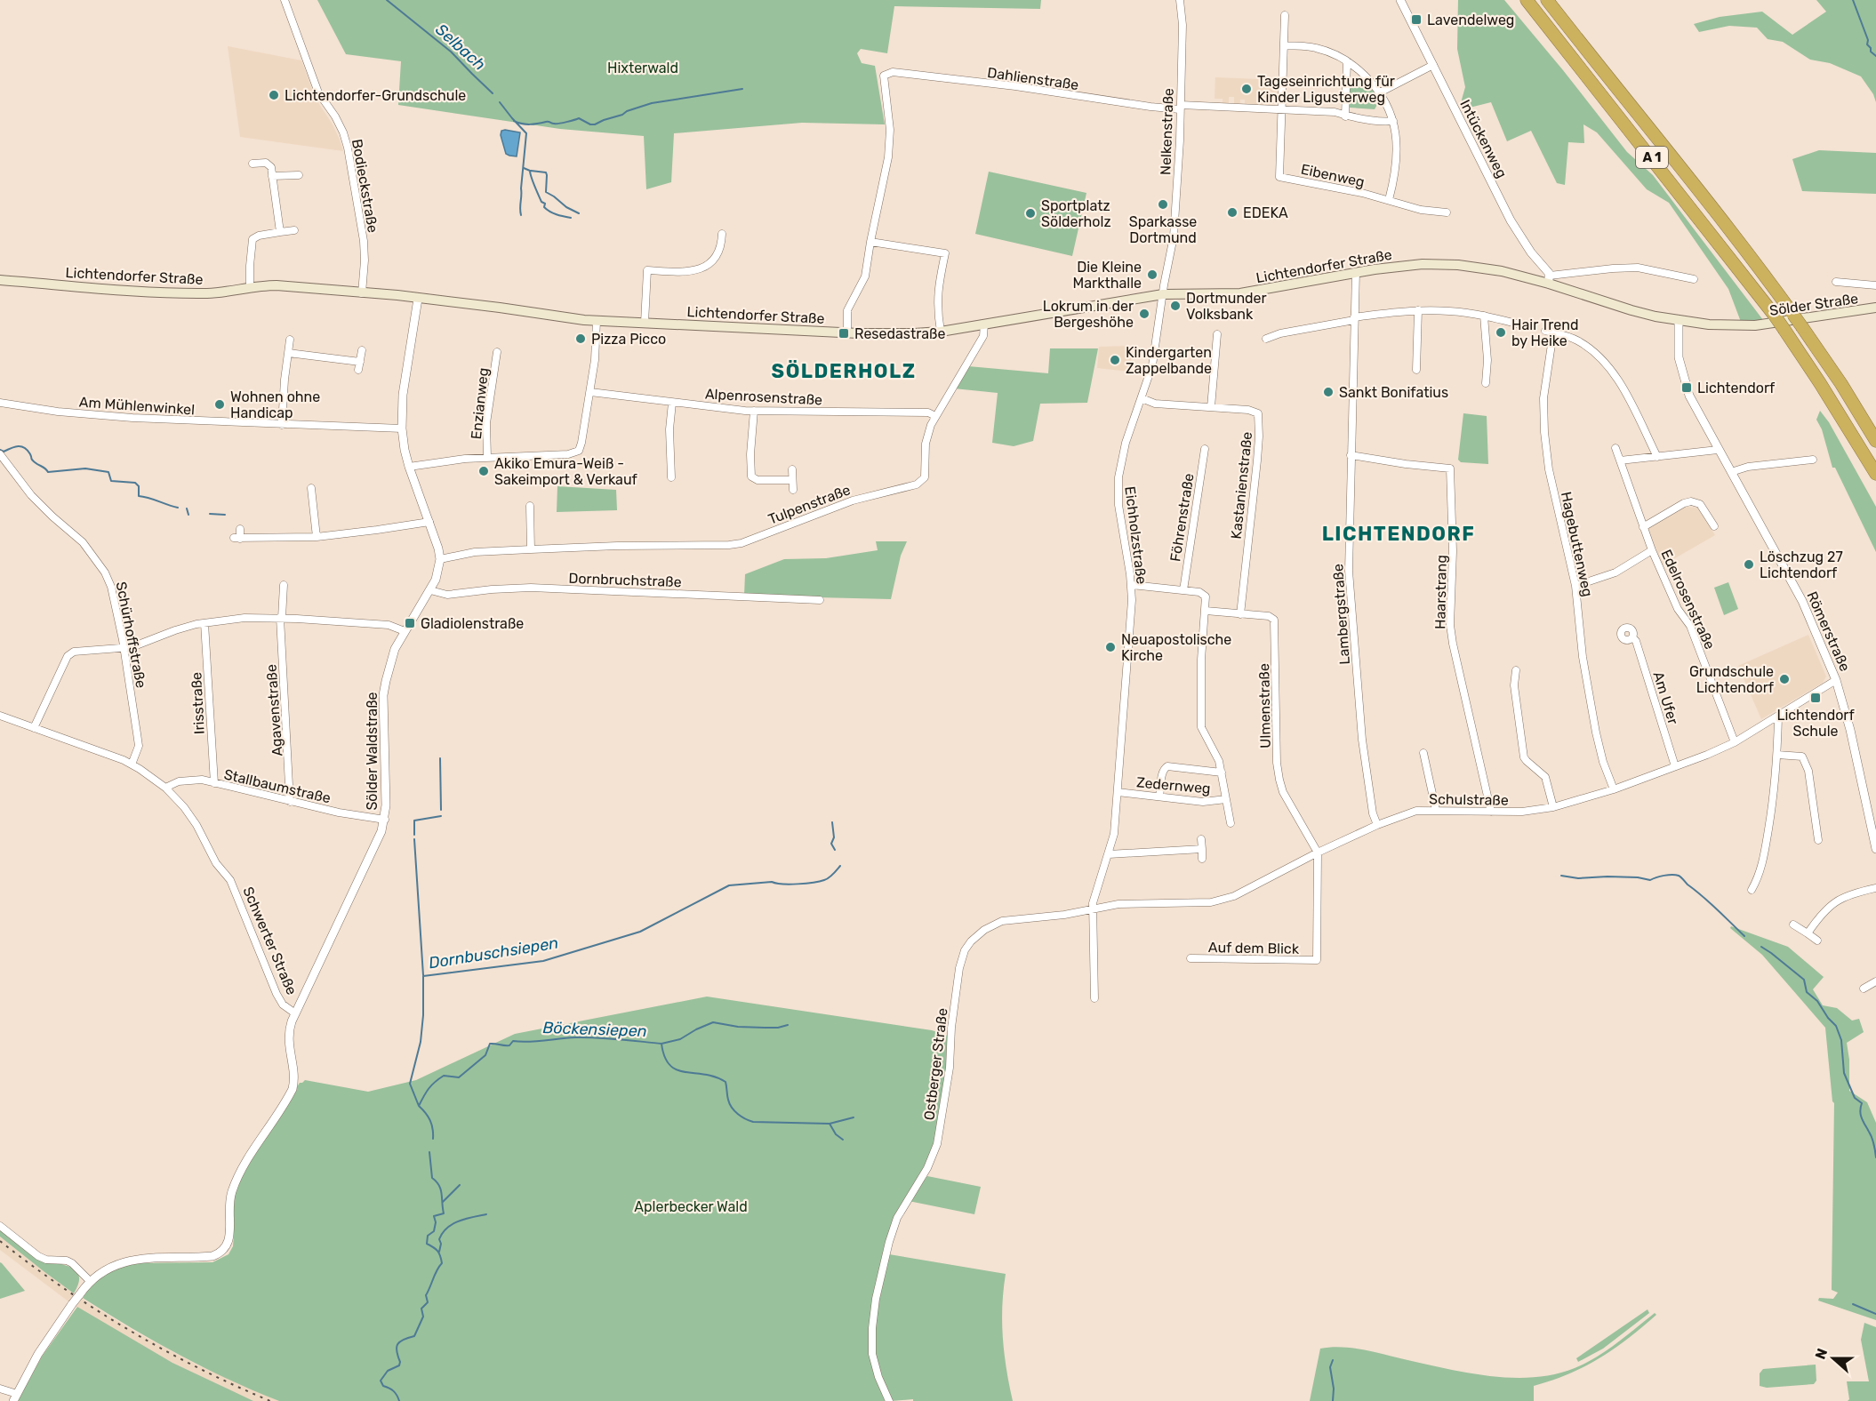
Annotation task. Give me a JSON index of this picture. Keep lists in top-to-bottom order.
{
  "streets": {
    "highway": ["A 1"],
    "main road": ["Lichtendorfer Straße", "Sölder Straße"],
    "street": [
      "Dahlienstraße",
      "Nelkenstraße",
      "Intückenweg",
      "Eibenweg",
      "Bodieckstraße",
      "Alpenrosenstraße",
      "Enzianweg",
      "Am Mühlenwinkel",
      "Kastanienstraße",
      "Tulpenstraße",
      "Föhrenstraße",
      "Eichholzstraße",
      "Hagebuttenweg",
      "Dornbruchstraße",
      "Haarstrang",
      "Edelrosenstraße",
      "Lambergstraße",
      "Römerstraße",
      "Schürhoffstraße",
      "Am Ufer",
      "Irisstraße",
      "Ulmenstraße",
      "Agavenstraße",
      "Sölder Waldstraße",
      "Zedernweg",
      "Stallbaumstraße",
      "Schulstraße",
      "Schwerter Straße",
      "Auf dem Blick",
      "Ostberger Straße"
    ]
  },
  "crossings": [
    ["Dahlienstraße", "Nelkenstraße"],
    ["Dahlienstraße", "Eibenweg"],
    ["Nelkenstraße", "Lichtendorfer Straße"],
    ["Nelkenstraße", "Eichholzstraße"],
    ["Intückenweg", "Lichtendorfer Straße"],
    ["Bodieckstraße", "Lichtendorfer Straße"],
    ["Lichtendorfer Straße", "Sölder Straße"],
    ["Lichtendorfer Straße", "Tulpenstraße"],
    ["Lichtendorfer Straße", "Eichholzstraße"],
    ["Lichtendorfer Straße", "Lambergstraße"],
    ["Lichtendorfer Straße", "Römerstraße"],
    ["Alpenrosenstraße", "Tulpenstraße"],
    ["Kastanienstraße", "Eichholzstraße"],
    ["Kastanienstraße", "Ulmenstraße"],
    ["Tulpenstraße", "Sölder Waldstraße"],
    ["Eichholzstraße", "Zedernweg"],
    ["Eichholzstraße", "Schulstraße"],
    ["Eichholzstraße", "Ostberger Straße"],
    ["Hagebuttenweg", "Schulstraße"],
    ["Dornbruchstraße", "Sölder Waldstraße"],
    ["Haarstrang", "Lambergstraße"],
    ["Haarstrang", "Schulstraße"],
    ["Edelrosenstraße", "Schulstraße"],
    ["Lambergstraße", "Schulstraße"],
    ["Römerstraße", "Schulstraße"],
    ["Schürhoffstraße", "Schwerter Straße"],
    ["Am Ufer", "Schulstraße"],
    ["Irisstraße", "Stallbaumstraße"],
    ["Ulmenstraße", "Schulstraße"],
    ["Ulmenstraße", "Auf dem Blick"],
    ["Agavenstraße", "Stallbaumstraße"],
    ["Sölder Waldstraße", "Stallbaumstraße"],
    ["Sölder Waldstraße", "Schwerter Straße"],
    ["Stallbaumstraße", "Schwerter Straße"],
    ["Schulstraße", "Auf dem Blick"],
    ["Schulstraße", "Ostberger Straße"]
  ],
  "districts": ["SÖLDERHOLZ", "LICHTENDORF"],
  "water": ["Selbach", "Dornbuschsiepen", "Böckensiepen"],
  "parks": ["Hixterwald", "Aplerbecker Wald"],
  "places": {
    "transit": [
      "Lavendelweg",
      "Resedastraße",
      "Lichtendorf",
      "Gladiolenstraße",
      "Lichtendorf Schule"
    ],
    "other": [
      "Tageseinrichtung für Kinder Ligusterweg",
      "Lichtendorfer-Grundschule",
      "Sparkasse Dortmund",
      "EDEKA",
      "Sportplatz Sölderholz",
      "Die Kleine Markthalle",
      "Dortmunder Volksbank",
      "Lokrum in der Bergeshöhe",
      "Hair Trend by Heike",
      "Pizza Picco",
      "Kindergarten Zappelbande",
      "Sankt Bonifatius",
      "Wohnen ohne Handicap",
      "Akiko Emura-Weiß - Sakeimport & Verkauf",
      "Löschzug 27 Lichtendorf",
      "Neuapostolische Kirche",
      "Grundschule Lichtendorf"
    ]
  },
  "north": "left"
}
